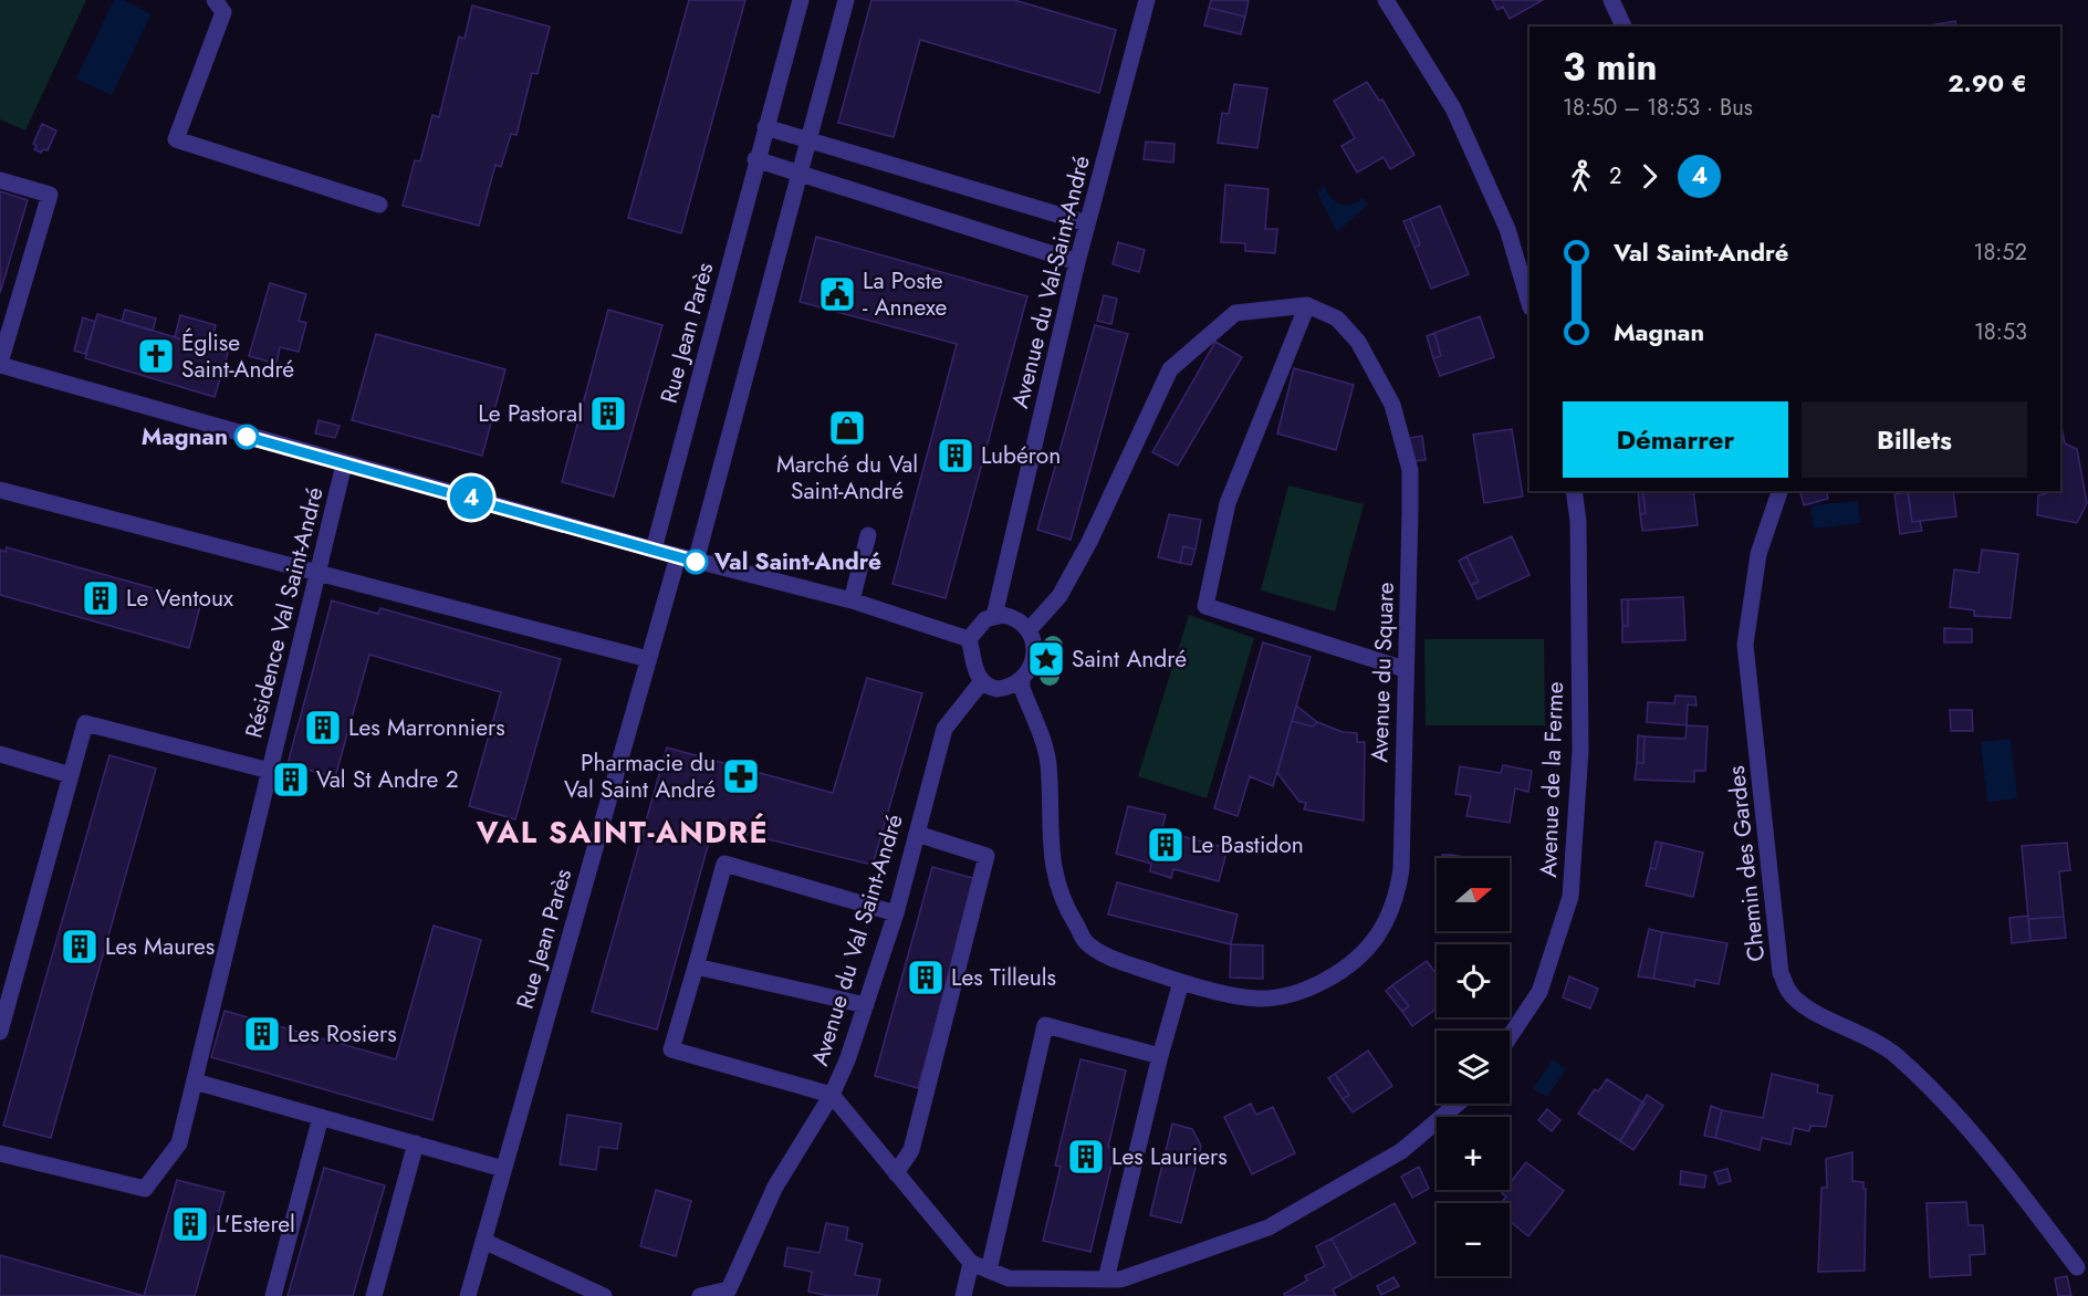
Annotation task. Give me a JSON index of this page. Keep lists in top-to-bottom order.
{
  "streets": {
    "street": [
      "Avenue du Val-Saint-André",
      "Rue Jean Parès",
      "Résidence Val Saint-André",
      "Avenue du Square",
      "Avenue de la Ferme",
      "Chemin des Gardes",
      "Avenue du Val Saint-André"
    ]
  },
  "crossings": [
    ["Avenue du Val-Saint-André", "Avenue du Square"],
    ["Avenue du Val-Saint-André", "Avenue du Val Saint-André"],
    ["Avenue du Square", "Avenue du Val Saint-André"]
  ],
  "districts": ["VAL SAINT-ANDRÉ"],
  "places": {
    "public building": ["La Poste - Annexe"],
    "church": ["Église Saint-André"],
    "building": [
      "Le Pastoral",
      "Lubéron",
      "Le Ventoux",
      "Les Marronniers",
      "Val St Andre 2",
      "Le Bastidon",
      "Les Maures",
      "Les Tilleuls",
      "Les Rosiers",
      "Les Lauriers",
      "L'Esterel"
    ],
    "shop": ["Marché du Val Saint-André"],
    "other": ["Magnan", "Val Saint-André"],
    "place": ["Saint André"],
    "pharmacy": ["Pharmacie du Val Saint André"]
  },
  "lines": ["bus line 4"],
  "north": "right",
  "page": {
    "on_map": "4",
    "heading": ["3 min", "18:50 – 18:53 · Bus", "2.90 €"],
    "legs": ["2", "4"],
    "list": [
      {
        "name": "Val Saint-André",
        "value": "18:52"
      },
      {
        "name": "Magnan",
        "value": "18:53"
      }
    ],
    "buttons": ["Démarrer", "Billets"],
    "map_buttons": ["+", "−"]
  }
}
